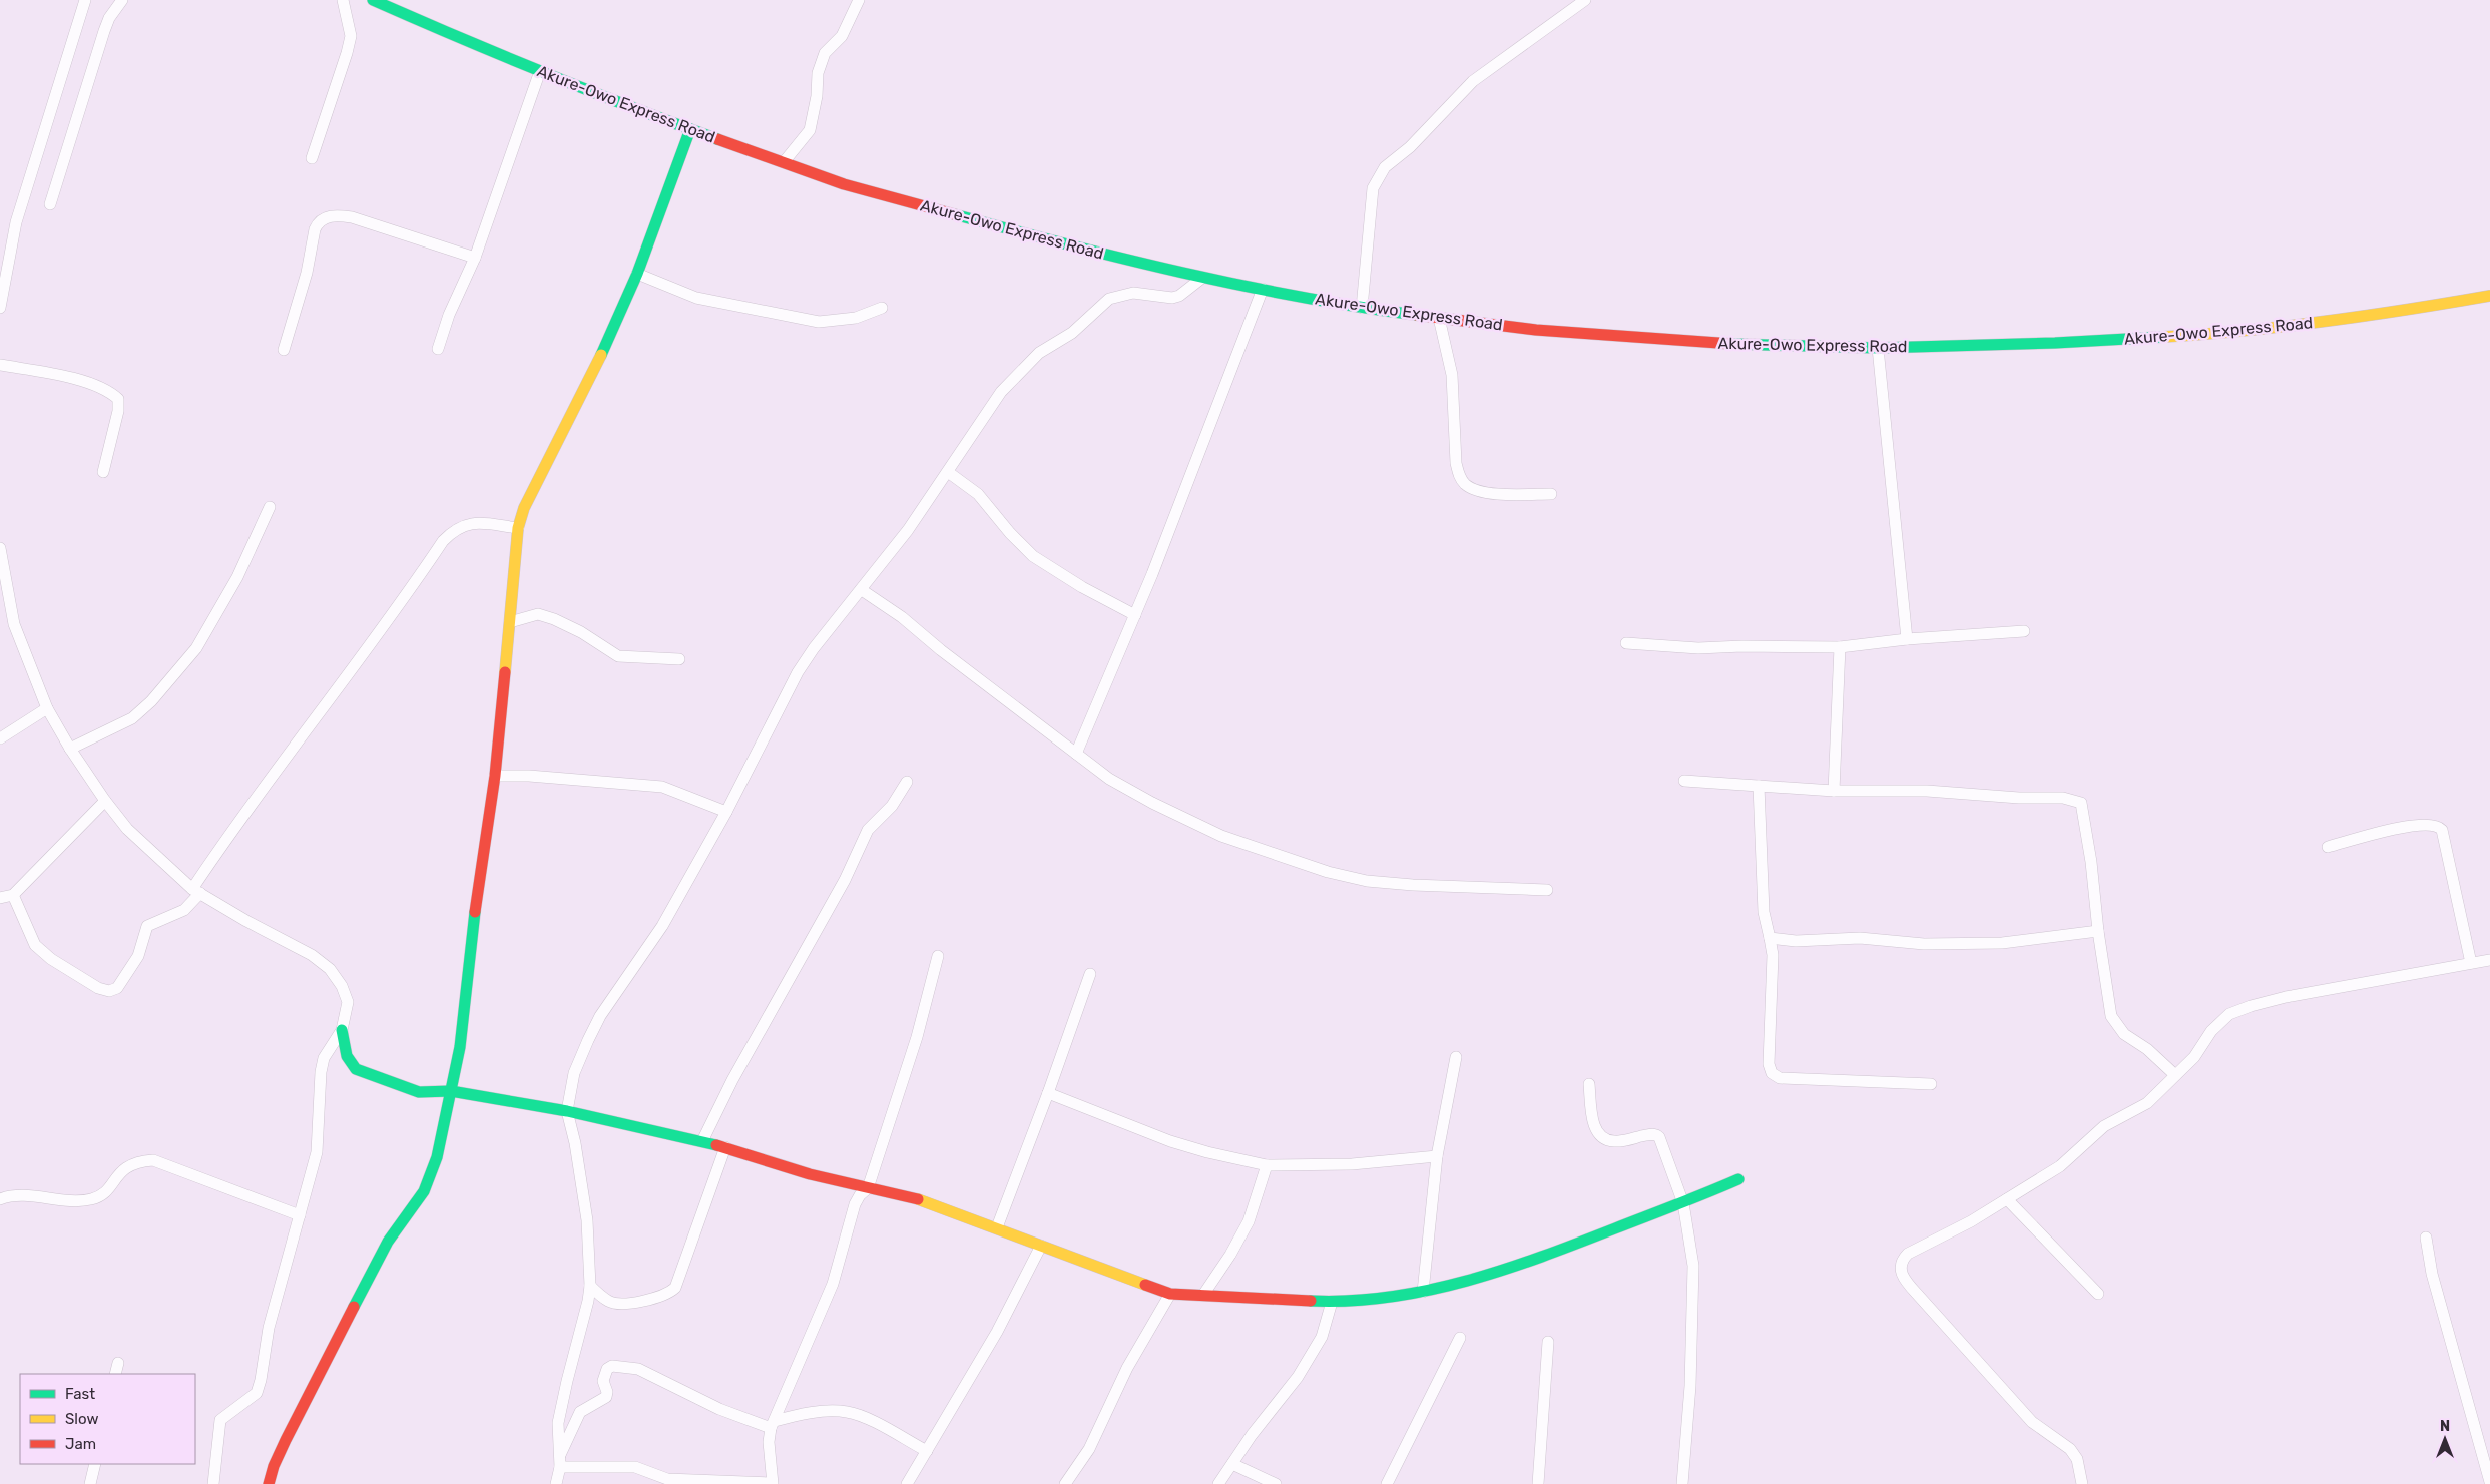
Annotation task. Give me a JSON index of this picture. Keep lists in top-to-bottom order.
{
  "streets": {
    "main road": ["Akure-Owo Express Road"]
  },
  "legend": ["Fast", "Slow", "Jam"],
  "north": "top"
}
